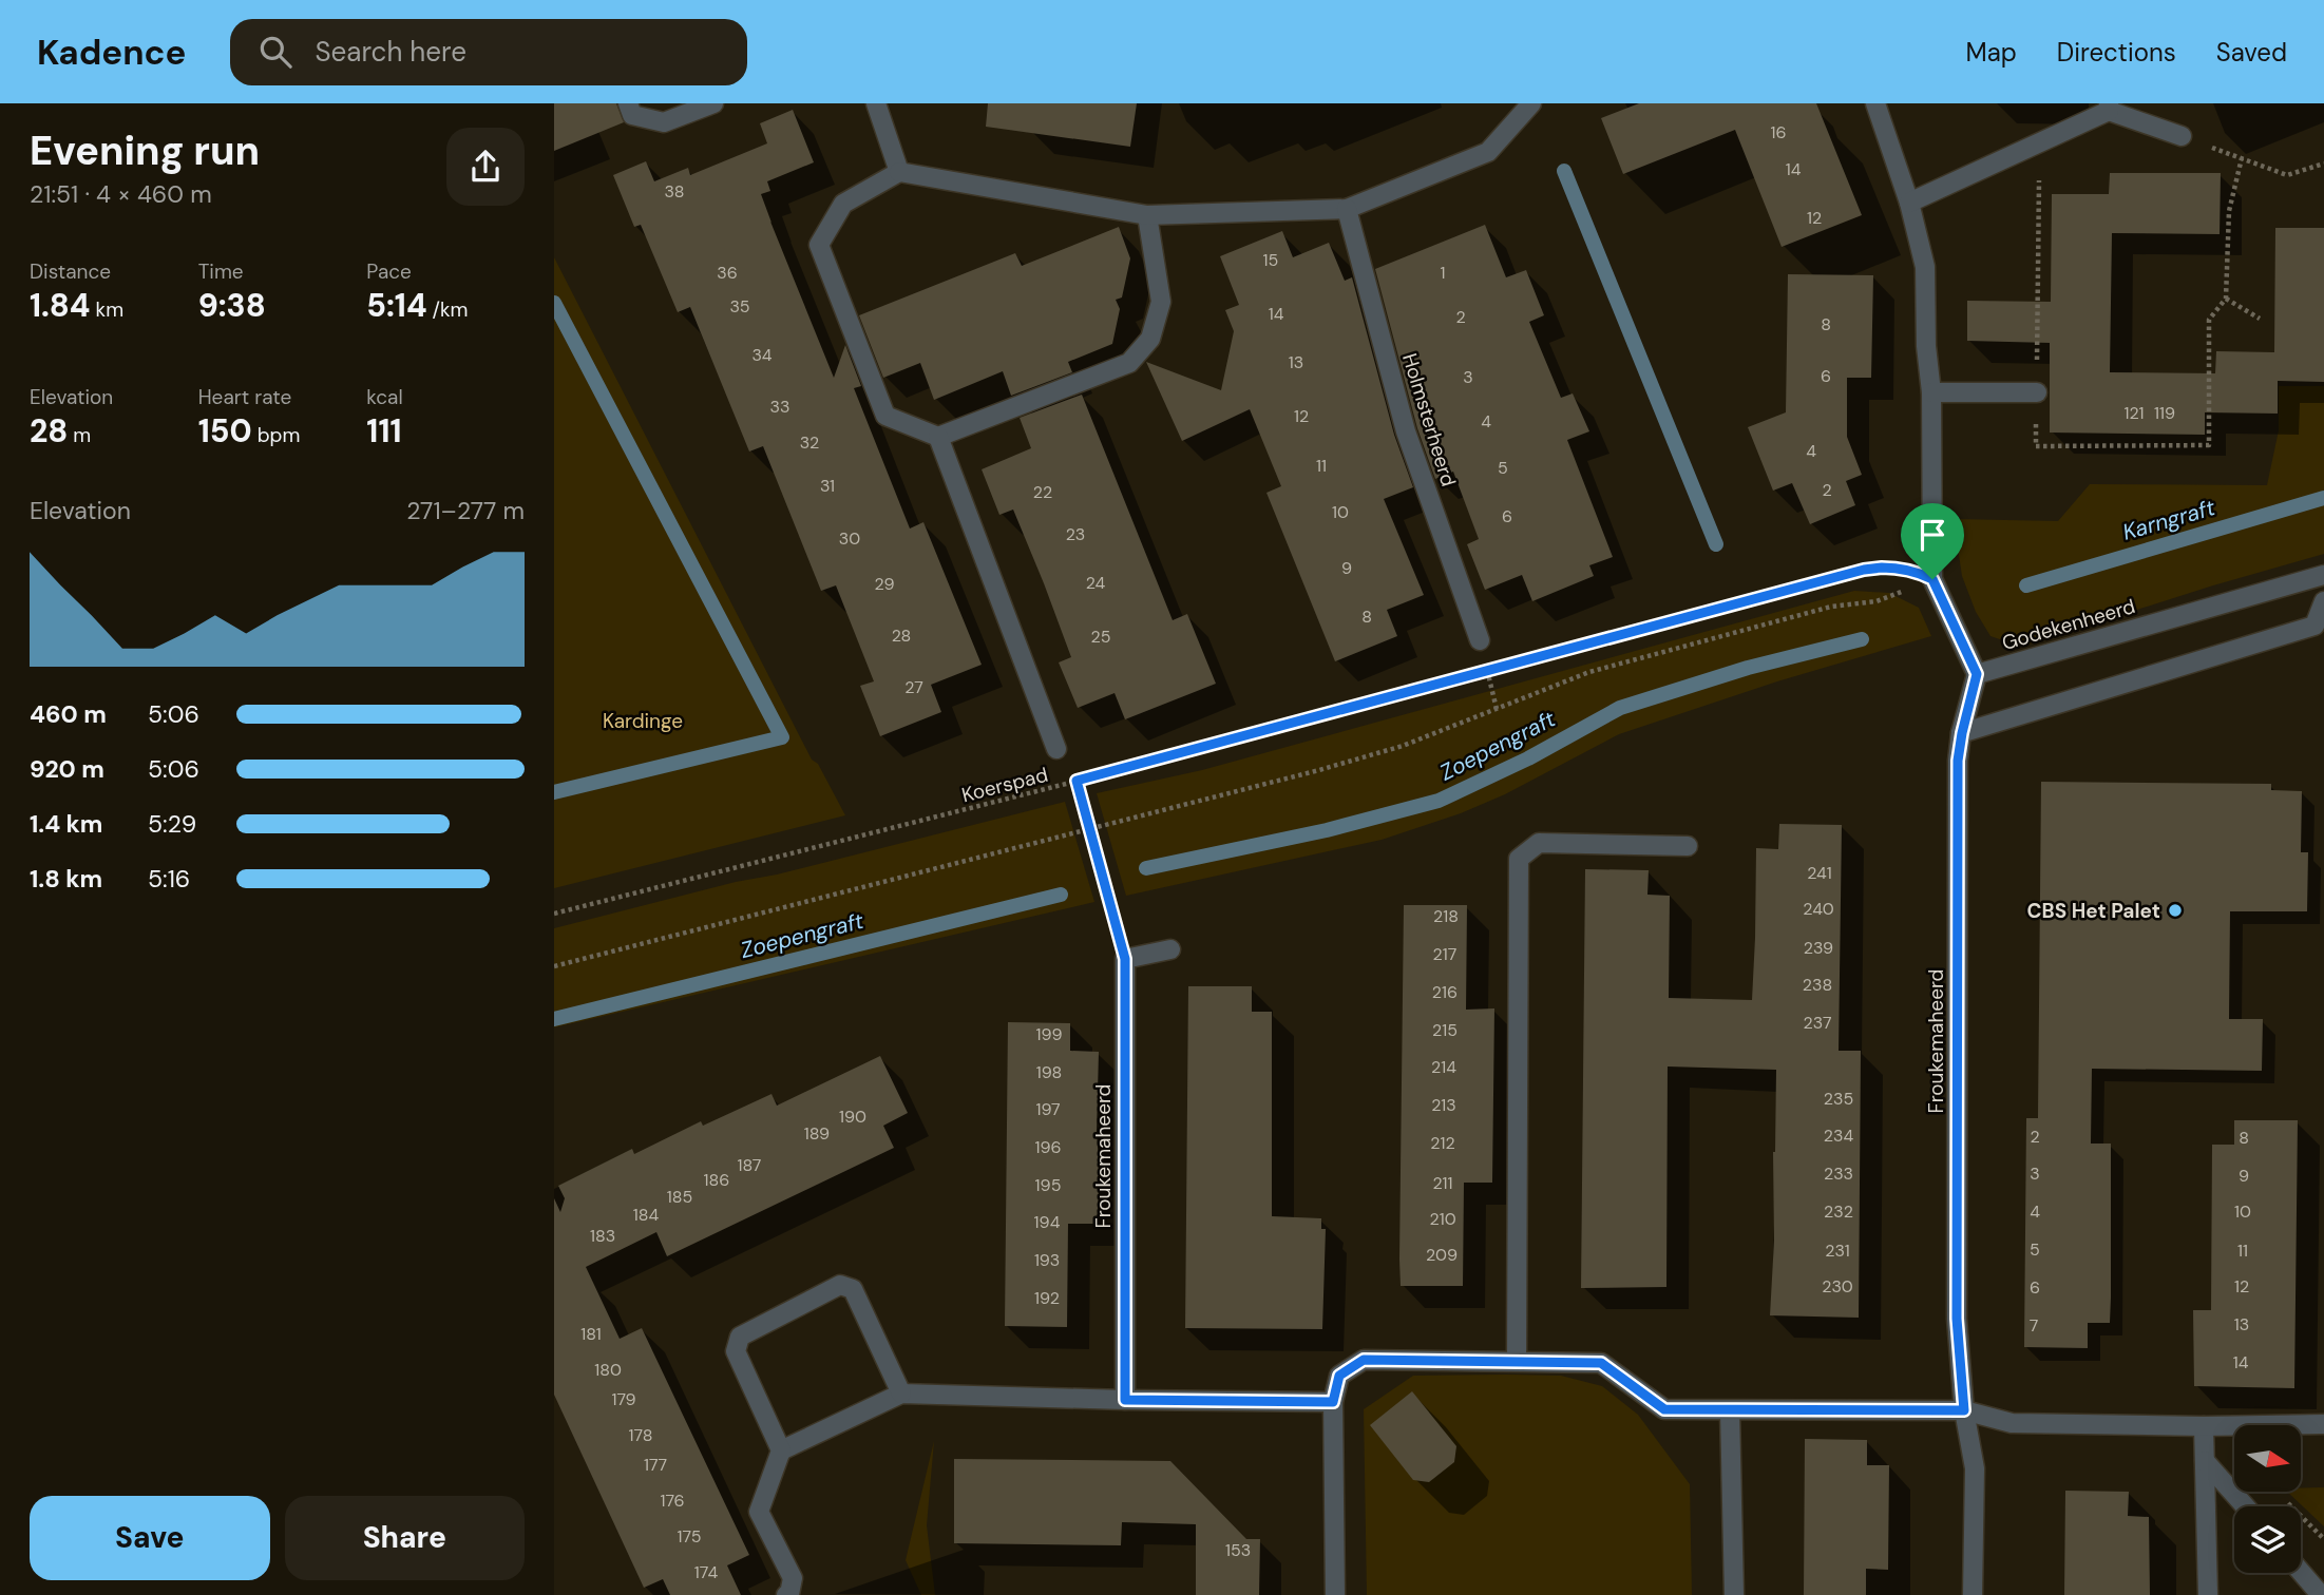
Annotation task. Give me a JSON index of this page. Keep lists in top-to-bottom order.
{
  "streets": {
    "street": ["Holmsterheerd", "Godekenheerd", "Froukemaheerd"],
    "path": ["Koerspad"]
  },
  "crossings": [
    ["Godekenheerd", "Froukemaheerd"]
  ],
  "water": ["Karngraft", "Zoepengraft"],
  "parks": ["Kardinge"],
  "places": ["CBS Het Palet"],
  "house_numbers": [
    "16",
    "14",
    "38",
    "12",
    "15",
    "36",
    "1",
    "35",
    "14",
    "2",
    "8",
    "34",
    "13",
    "6",
    "3",
    "33",
    "121",
    "119",
    "12",
    "4",
    "32",
    "4",
    "11",
    "5",
    "31",
    "2",
    "22",
    "10",
    "6",
    "23",
    "30",
    "9",
    "24",
    "29",
    "8",
    "28",
    "25",
    "27",
    "241",
    "240",
    "218",
    "239",
    "217",
    "238",
    "216",
    "237",
    "215",
    "199",
    "214",
    "198",
    "235",
    "213",
    "197",
    "190",
    "189",
    "234",
    "2",
    "8",
    "212",
    "196",
    "187",
    "233",
    "3",
    "9",
    "186",
    "211",
    "195",
    "185",
    "232",
    "4",
    "10",
    "184",
    "210",
    "194",
    "183",
    "5",
    "231",
    "11",
    "209",
    "193",
    "230",
    "12",
    "6",
    "192",
    "13",
    "7",
    "181",
    "14",
    "180",
    "179",
    "178",
    "177",
    "176",
    "175",
    "153",
    "174"
  ],
  "north": "right",
  "page": {
    "header": "Kadence",
    "search": "Search here",
    "nav": ["Map", "Directions", "Saved"],
    "heading": ["Evening run", "21:51 · 4 × 460 m"],
    "stats": [
      ["Distance", "1.84 km"],
      ["Time", "9:38"],
      ["Pace", "5:14 /km"],
      ["Elevation", "28 m"],
      ["Heart rate", "150 bpm"],
      ["kcal", "111"]
    ],
    "chart": ["Elevation", "271–277 m"],
    "list": [
      {
        "name": "460 m",
        "note": "5:06"
      },
      {
        "name": "920 m",
        "note": "5:06"
      },
      {
        "name": "1.4 km",
        "note": "5:29"
      },
      {
        "name": "1.8 km",
        "note": "5:16"
      }
    ],
    "buttons": ["Save", "Share"]
  }
}
